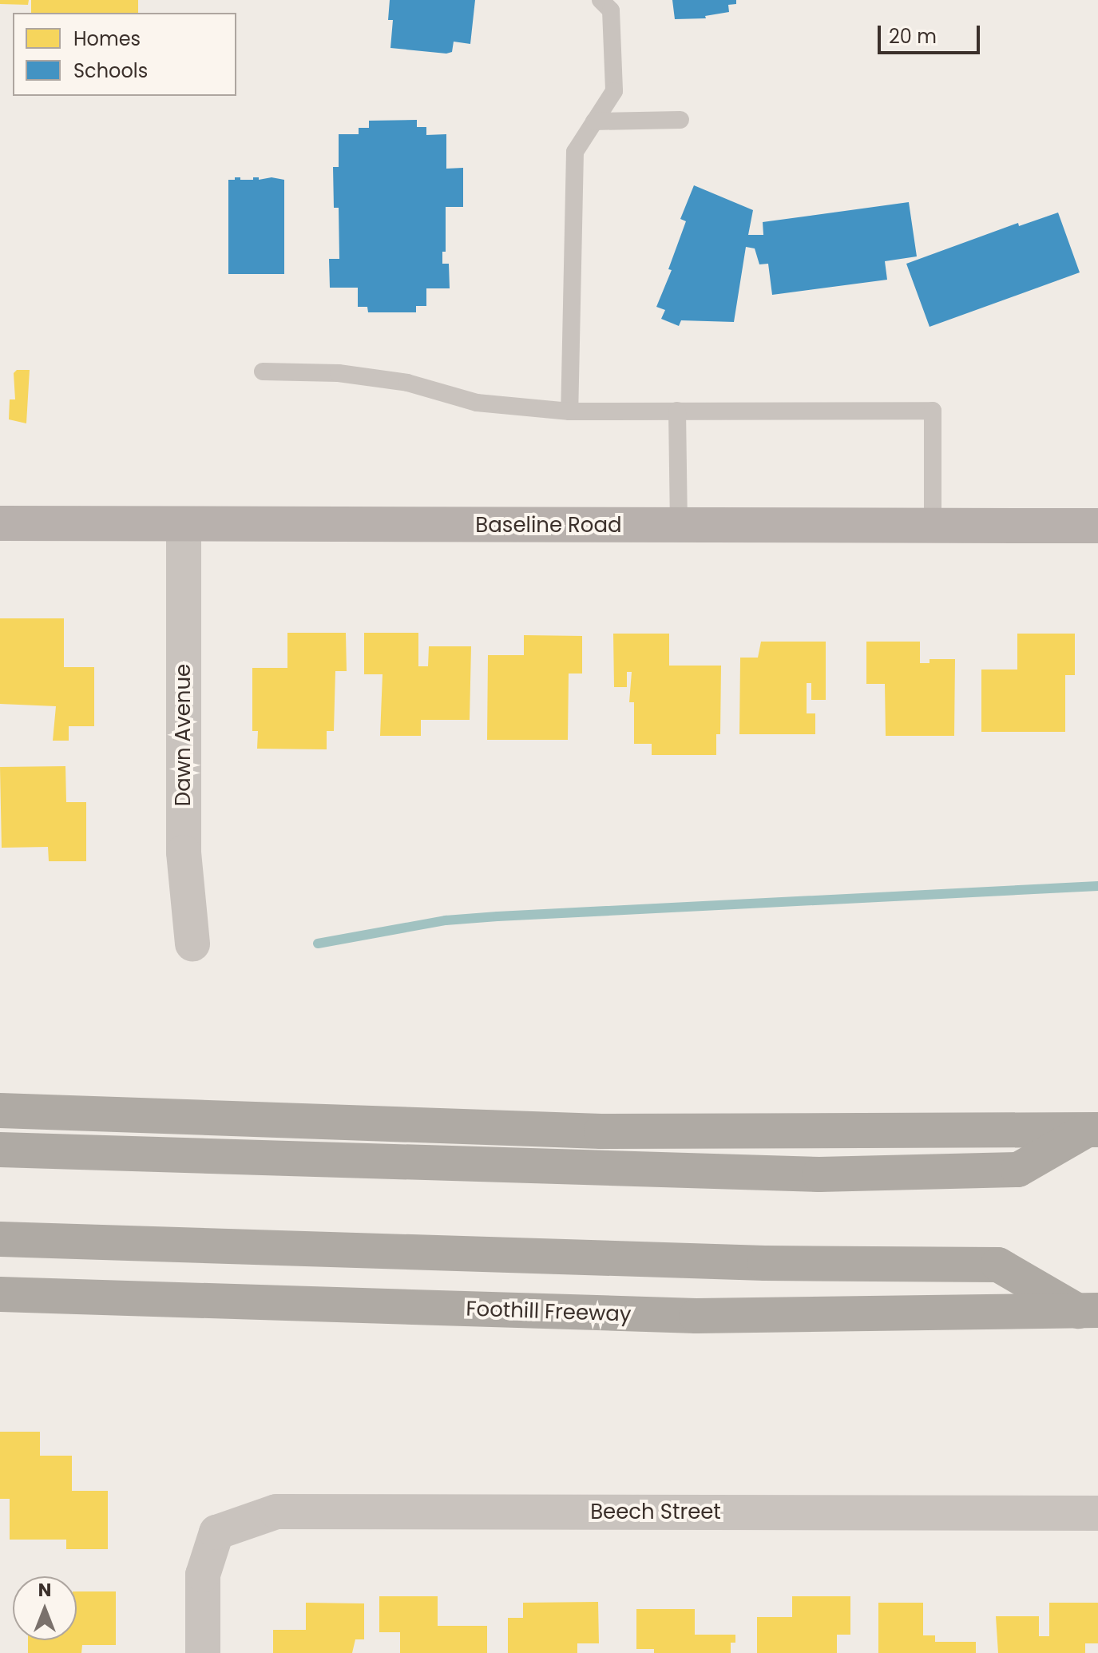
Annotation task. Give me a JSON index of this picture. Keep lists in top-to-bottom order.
{
  "streets": {
    "highway": ["Foothill Freeway"],
    "main road": ["Baseline Road"],
    "street": ["Dawn Avenue", "Beech Street"]
  },
  "crossings": [
    ["Baseline Road", "Dawn Avenue"]
  ],
  "legend": ["Homes", "Schools"],
  "scale_bar": "20 m",
  "north": "top"
}
